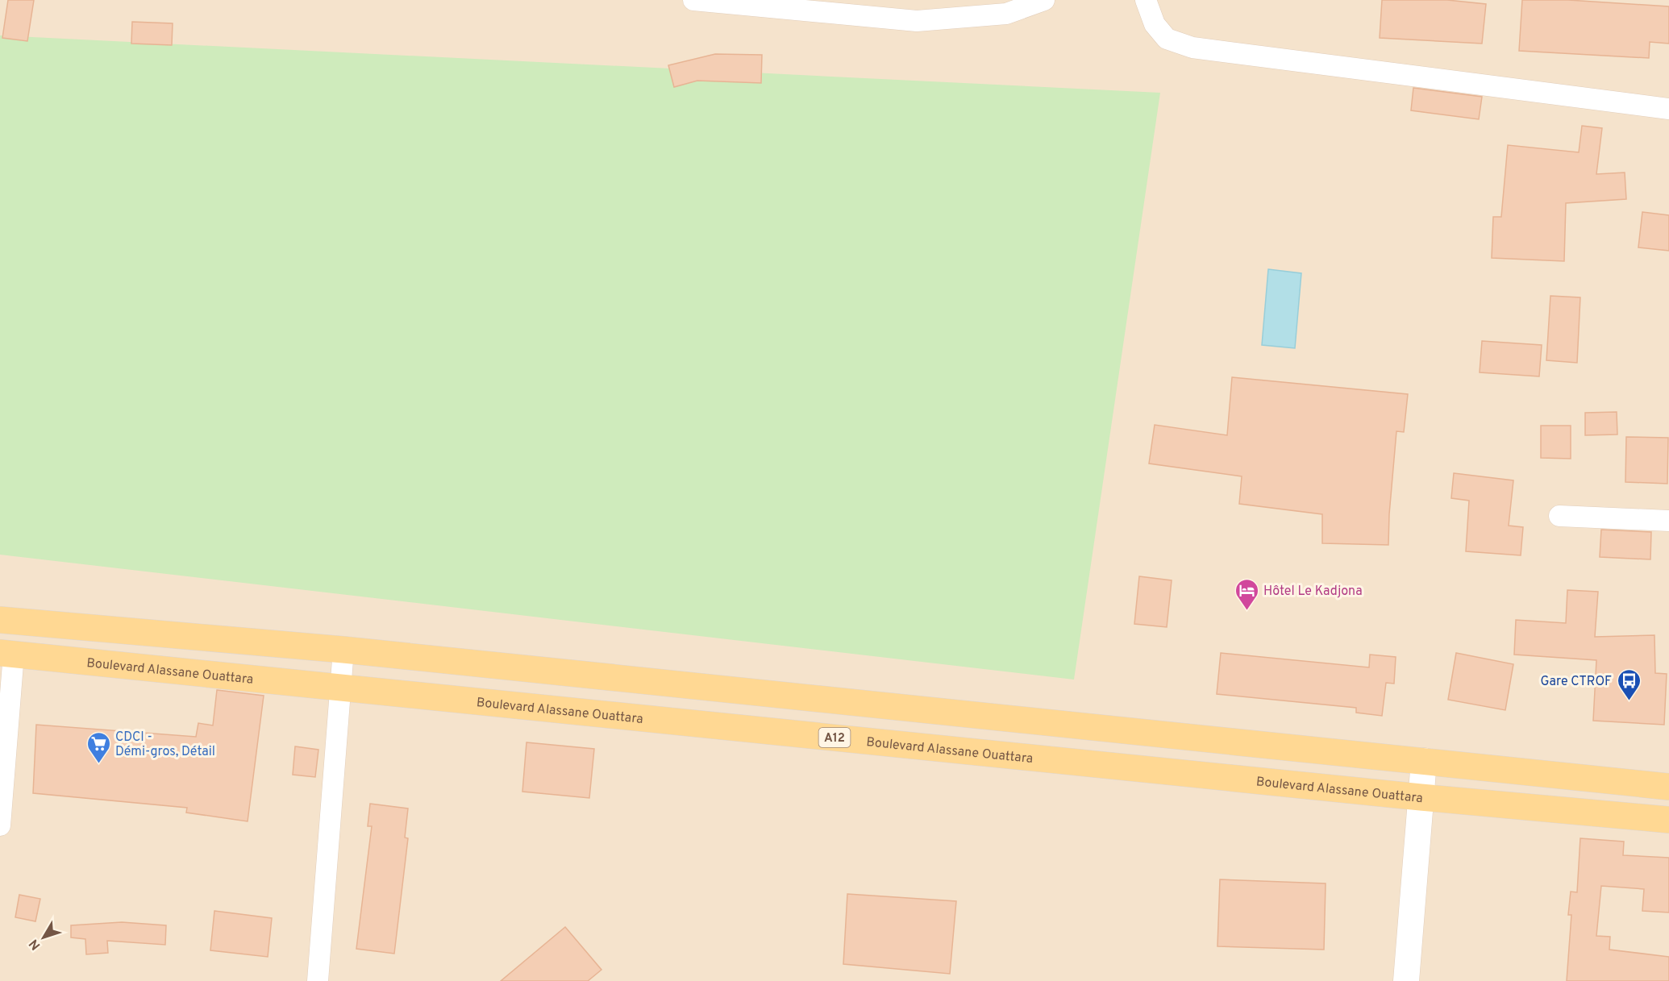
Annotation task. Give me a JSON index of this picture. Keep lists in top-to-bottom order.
{
  "streets": {
    "main road": ["Boulevard Alassane Ouattara", "A12"]
  },
  "places": {
    "hotel": ["Hôtel Le Kadjona"],
    "bus stop": ["Gare CTROF"],
    "supermarket": ["CDCI - Démi-gros, Détail"]
  },
  "north": "bottom left"
}
